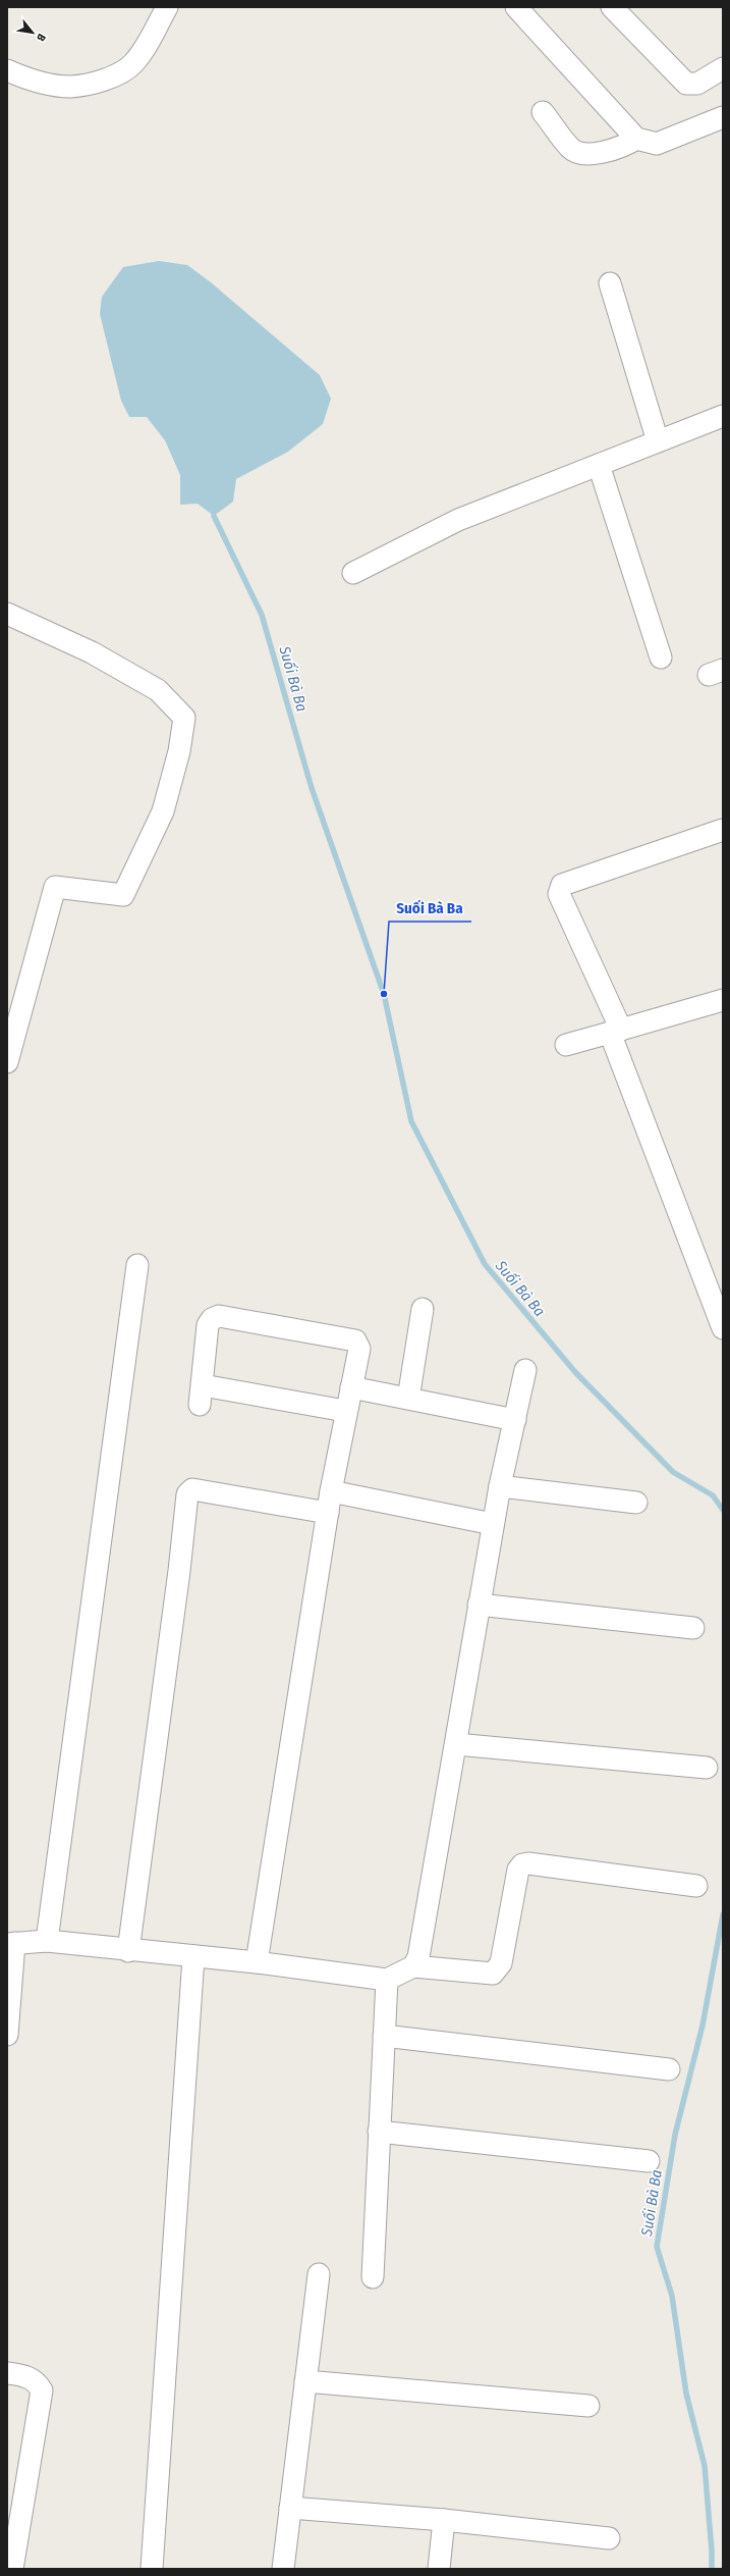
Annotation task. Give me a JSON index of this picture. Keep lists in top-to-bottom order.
{
  "water": ["Suối Bà Ba"],
  "places": ["Suối Bà Ba"],
  "north": "bottom right"
}
